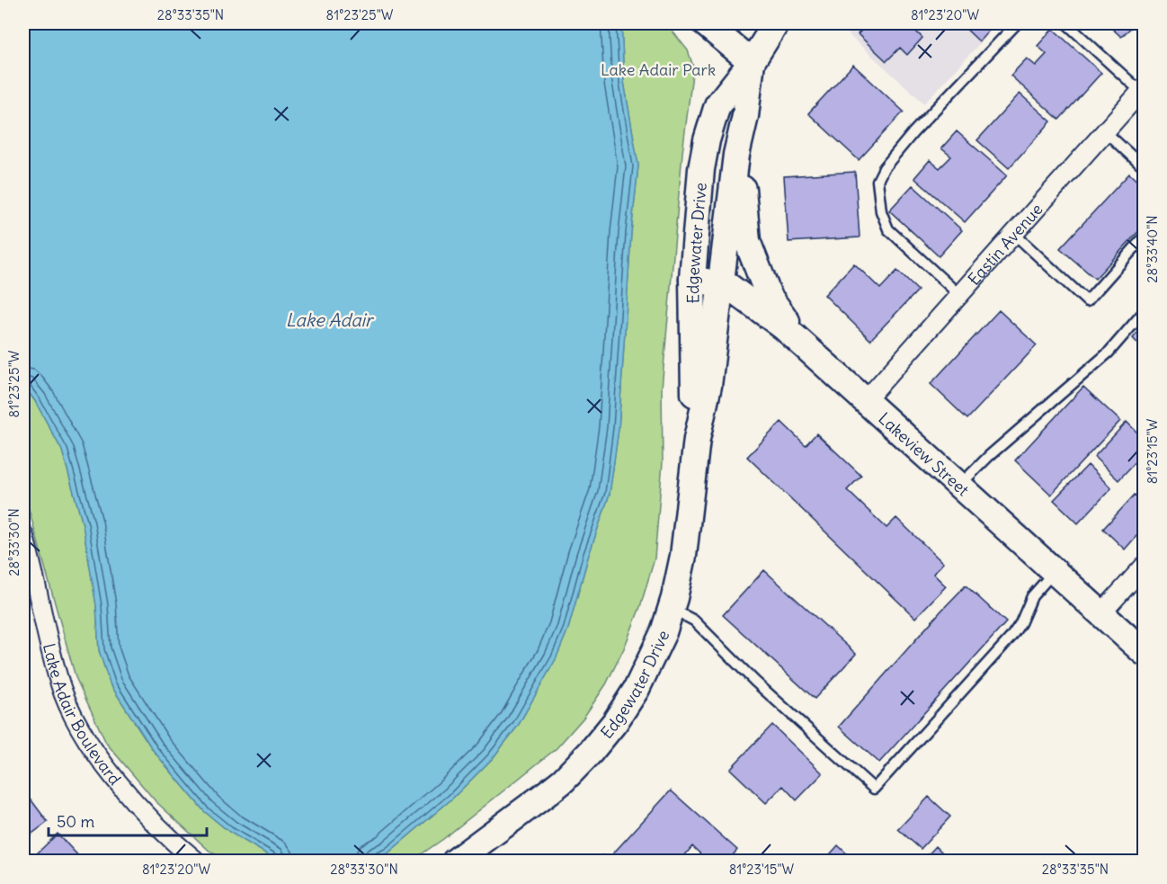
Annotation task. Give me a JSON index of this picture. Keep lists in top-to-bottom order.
{
  "streets": {
    "street": [
      "Edgewater Drive",
      "Eastin Avenue",
      "Lakeview Street",
      "Lake Adair Boulevard"
    ]
  },
  "crossings": [
    ["Edgewater Drive", "Lakeview Street"],
    ["Eastin Avenue", "Lakeview Street"]
  ],
  "water": ["Lake Adair"],
  "parks": ["Lake Adair Park"],
  "scale_bar": "50 m",
  "coordinates": [
    "28°33'35\"N",
    "81°23'25\"W",
    "81°23'20\"W",
    "28°33'40\"N",
    "81°23'15\"W",
    "28°33'30\"N"
  ]
}
